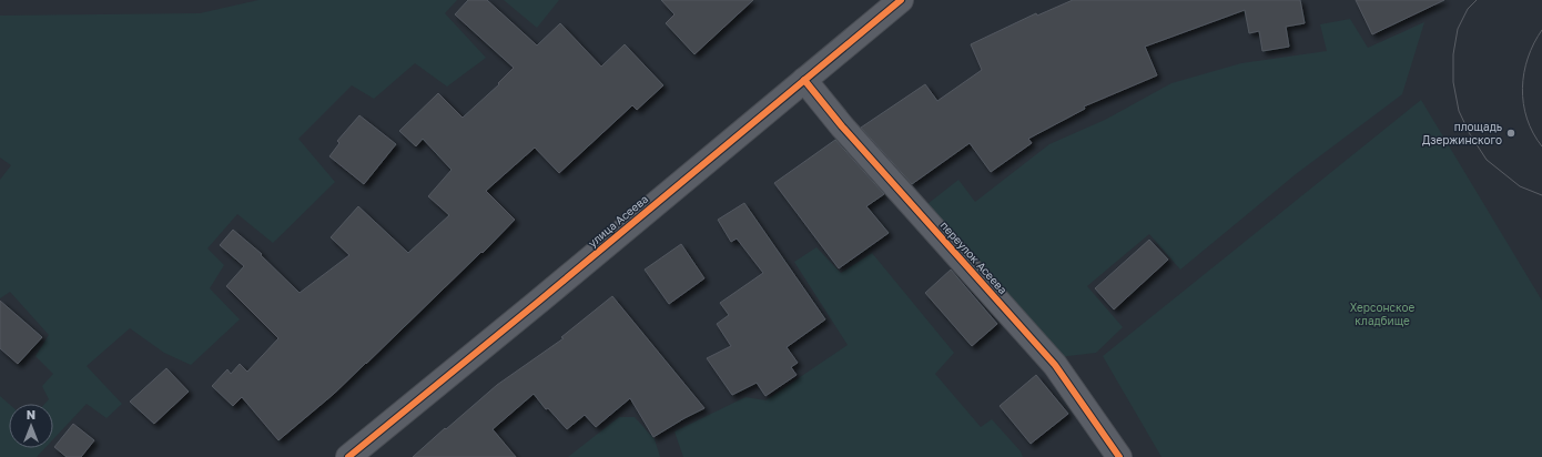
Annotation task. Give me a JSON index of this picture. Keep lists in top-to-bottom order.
{
  "streets": {
    "street": ["улица Асеева", "переулок Асеева"]
  },
  "crossings": [
    ["улица Асеева", "переулок Асеева"]
  ],
  "parks": ["Херсонское кладбище"],
  "places": ["площадь Дзержинского"],
  "north": "top"
}
